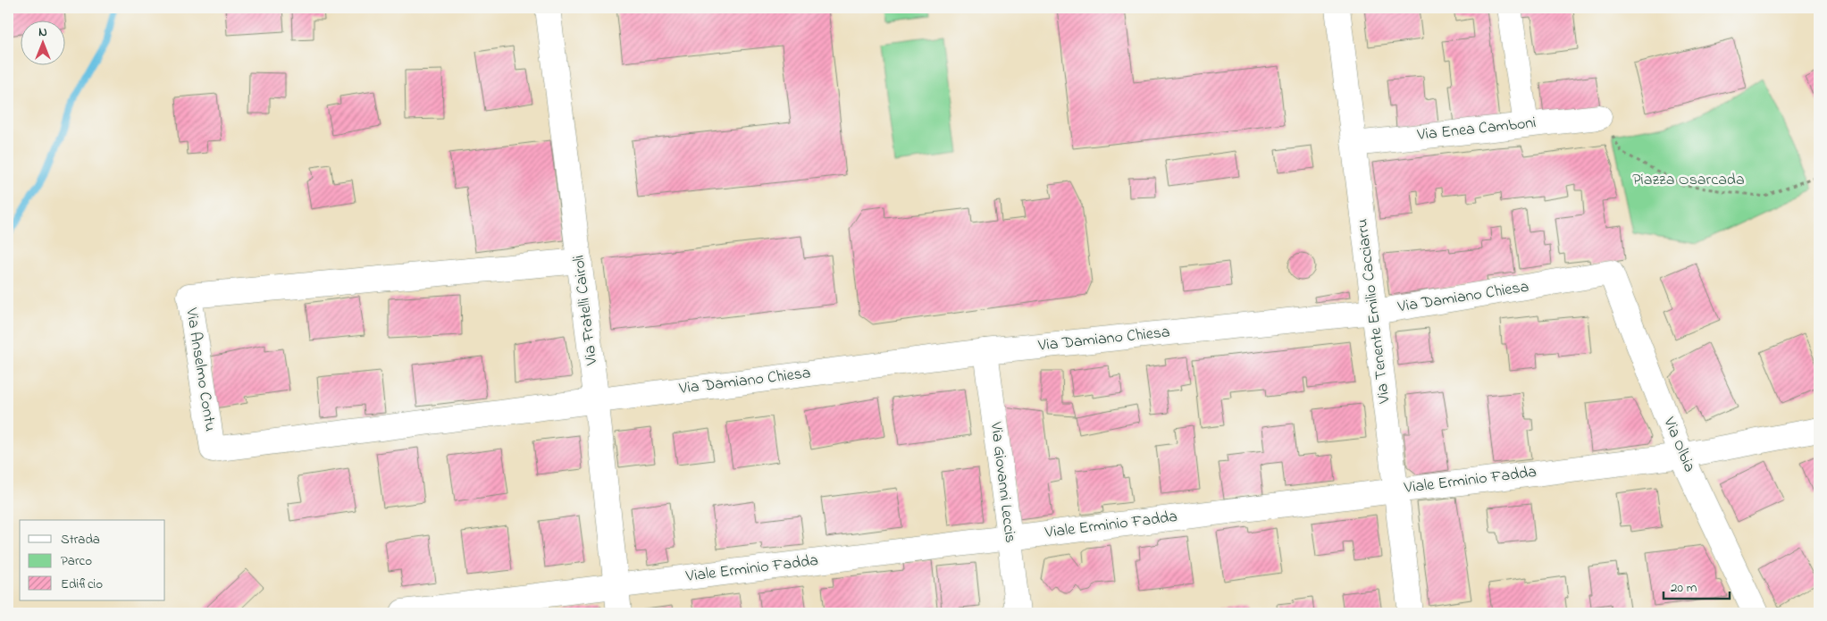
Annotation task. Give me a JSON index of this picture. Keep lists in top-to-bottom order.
{
  "streets": {
    "street": [
      "Via Enea Camboni",
      "Via Damiano Chiesa",
      "Via Fratelli Cairoli",
      "Via Tenente Emilio Cacciarru",
      "Via Anselmo Contu",
      "Via Olbia",
      "Viale Erminio Fadda",
      "Via Giovanni Leccis"
    ]
  },
  "crossings": [
    ["Via Enea Camboni", "Via Tenente Emilio Cacciarru"],
    ["Via Damiano Chiesa", "Via Fratelli Cairoli"],
    ["Via Damiano Chiesa", "Via Tenente Emilio Cacciarru"],
    ["Via Damiano Chiesa", "Via Anselmo Contu"],
    ["Via Damiano Chiesa", "Via Olbia"],
    ["Via Damiano Chiesa", "Via Giovanni Leccis"],
    ["Via Fratelli Cairoli", "Via Anselmo Contu"],
    ["Via Fratelli Cairoli", "Viale Erminio Fadda"],
    ["Via Tenente Emilio Cacciarru", "Viale Erminio Fadda"],
    ["Via Olbia", "Viale Erminio Fadda"],
    ["Viale Erminio Fadda", "Via Giovanni Leccis"]
  ],
  "parks": ["Piazza Osarcada"],
  "legend": ["Strada", "Parco", "Edificio"],
  "scale_bar": "20 m",
  "north": "top"
}
